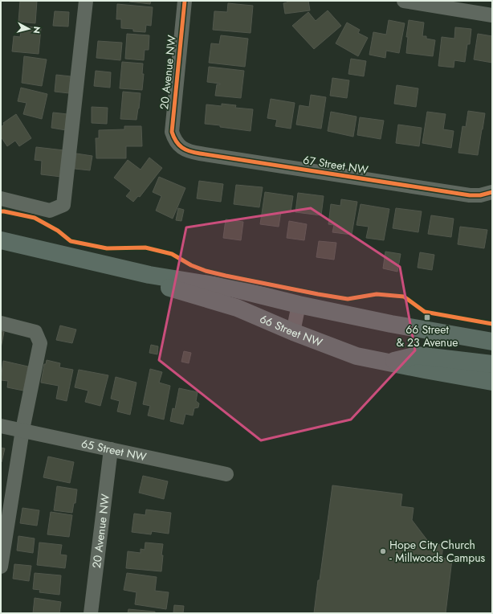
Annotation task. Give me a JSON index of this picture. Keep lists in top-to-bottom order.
{
  "streets": {
    "main road": ["66 Street NW"],
    "street": ["20 Avenue NW", "67 Street NW", "65 Street NW"]
  },
  "crossings": [
    ["20 Avenue NW", "67 Street NW"],
    ["20 Avenue NW", "65 Street NW"]
  ],
  "places": {
    "transit": ["66 Street & 23 Avenue"],
    "other": ["Hope City Church - Millwoods Campus"]
  },
  "north": "right"
}
